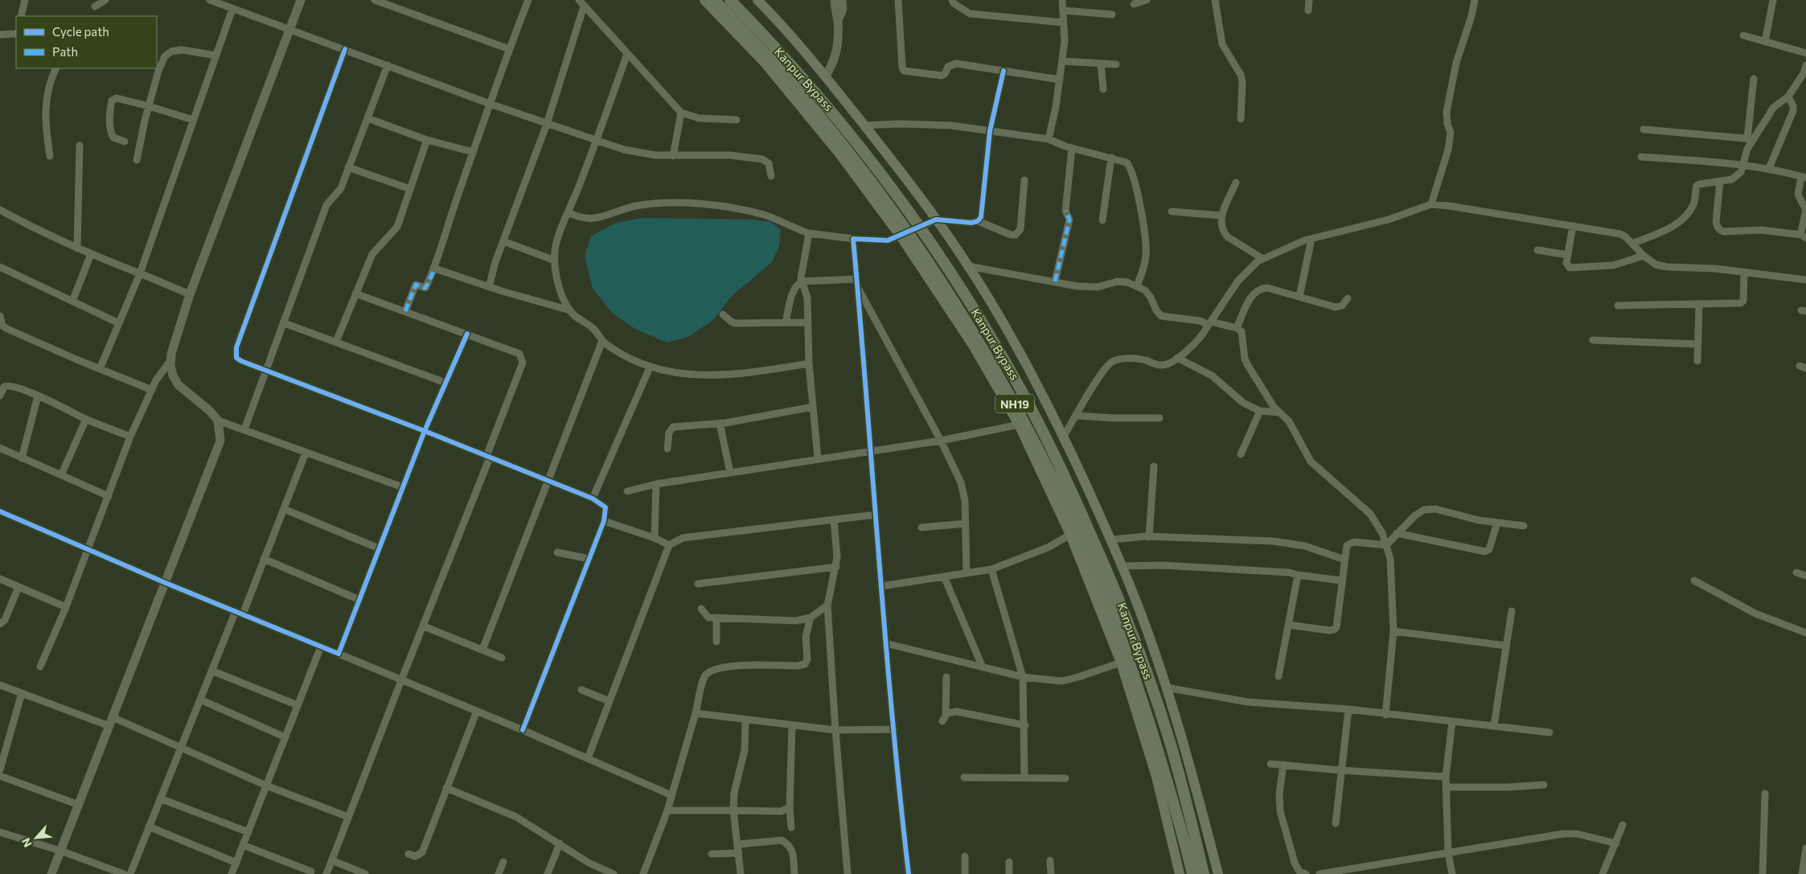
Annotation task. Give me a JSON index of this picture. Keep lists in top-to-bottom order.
{
  "streets": {
    "highway": ["Kanpur Bypass", "NH19"]
  },
  "legend": ["Cycle path", "Path"],
  "north": "bottom left"
}
